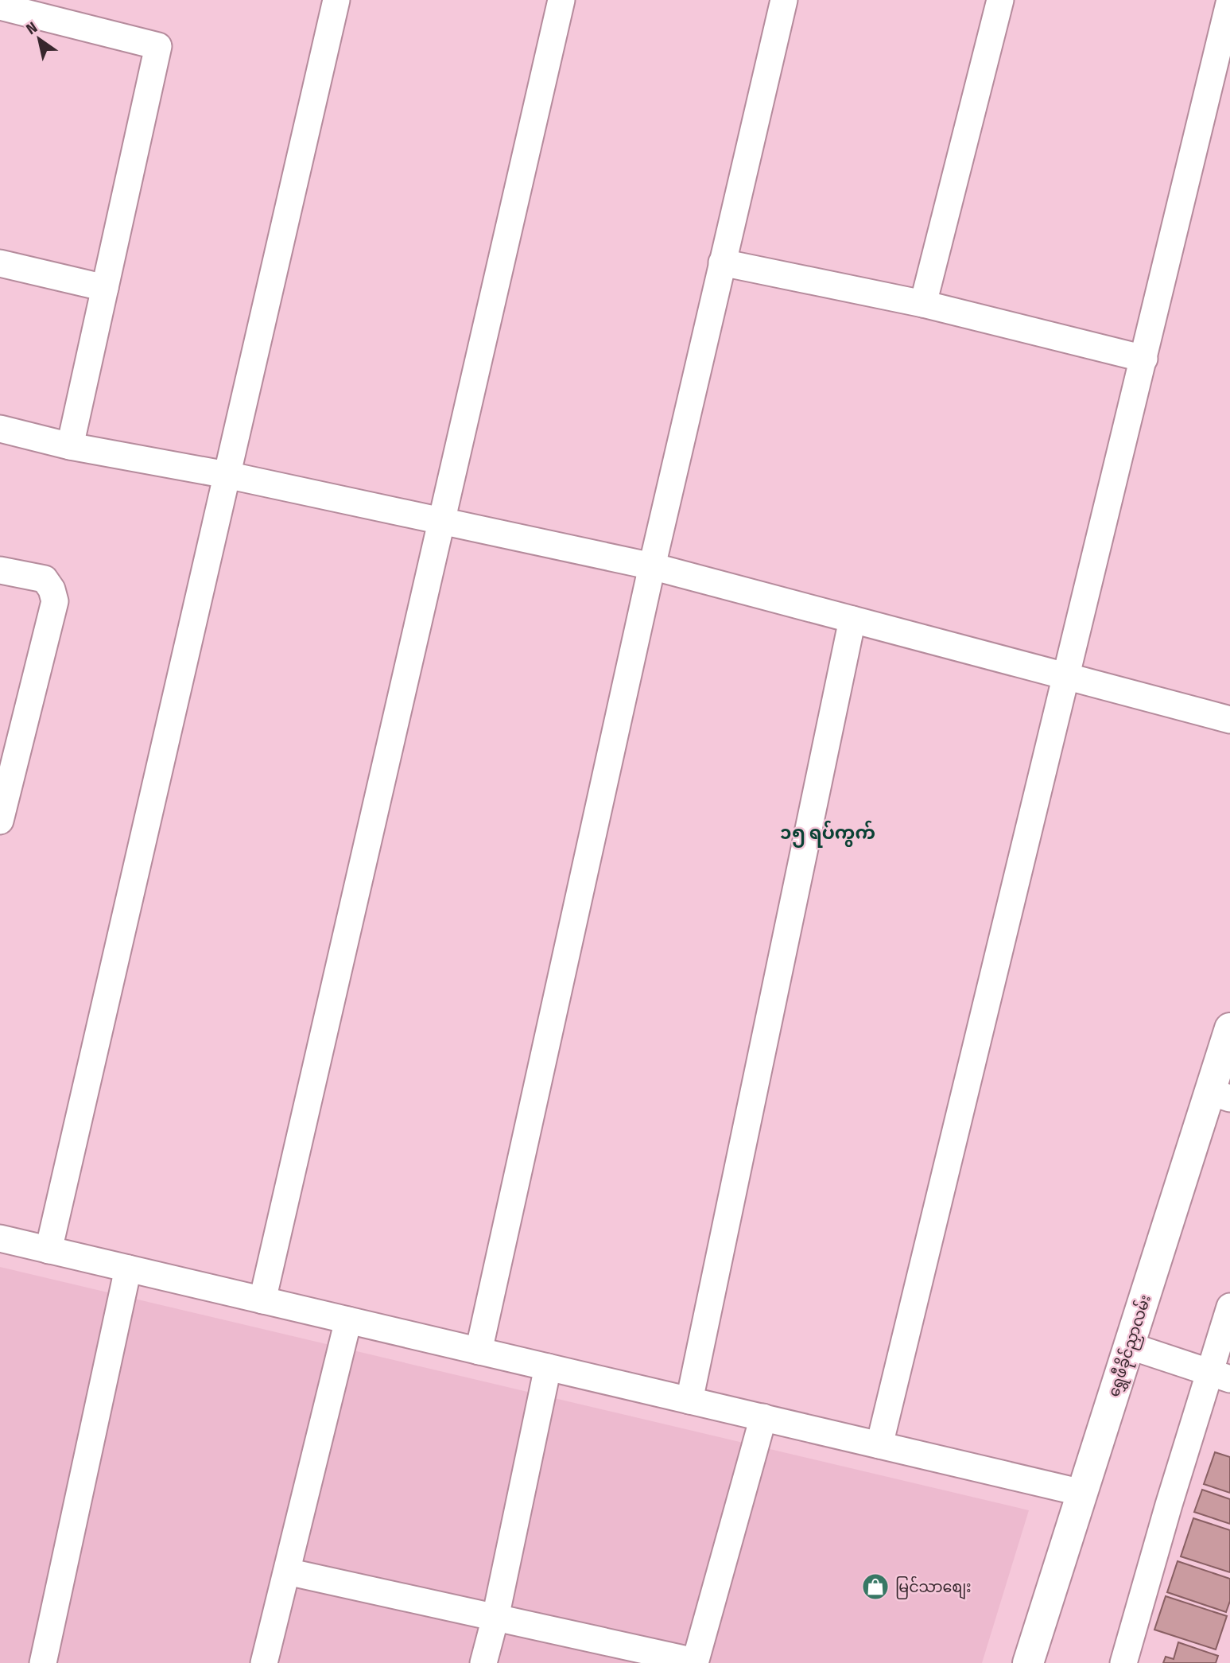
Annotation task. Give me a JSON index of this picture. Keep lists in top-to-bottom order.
{
  "streets": {
    "street": ["ရွှေဖီခိုင်ညှာလမ်း"]
  },
  "districts": ["၁၅ ရပ်ကွက်"],
  "places": {
    "shop": ["မြင်သာစျေး"]
  },
  "north": "top left"
}
